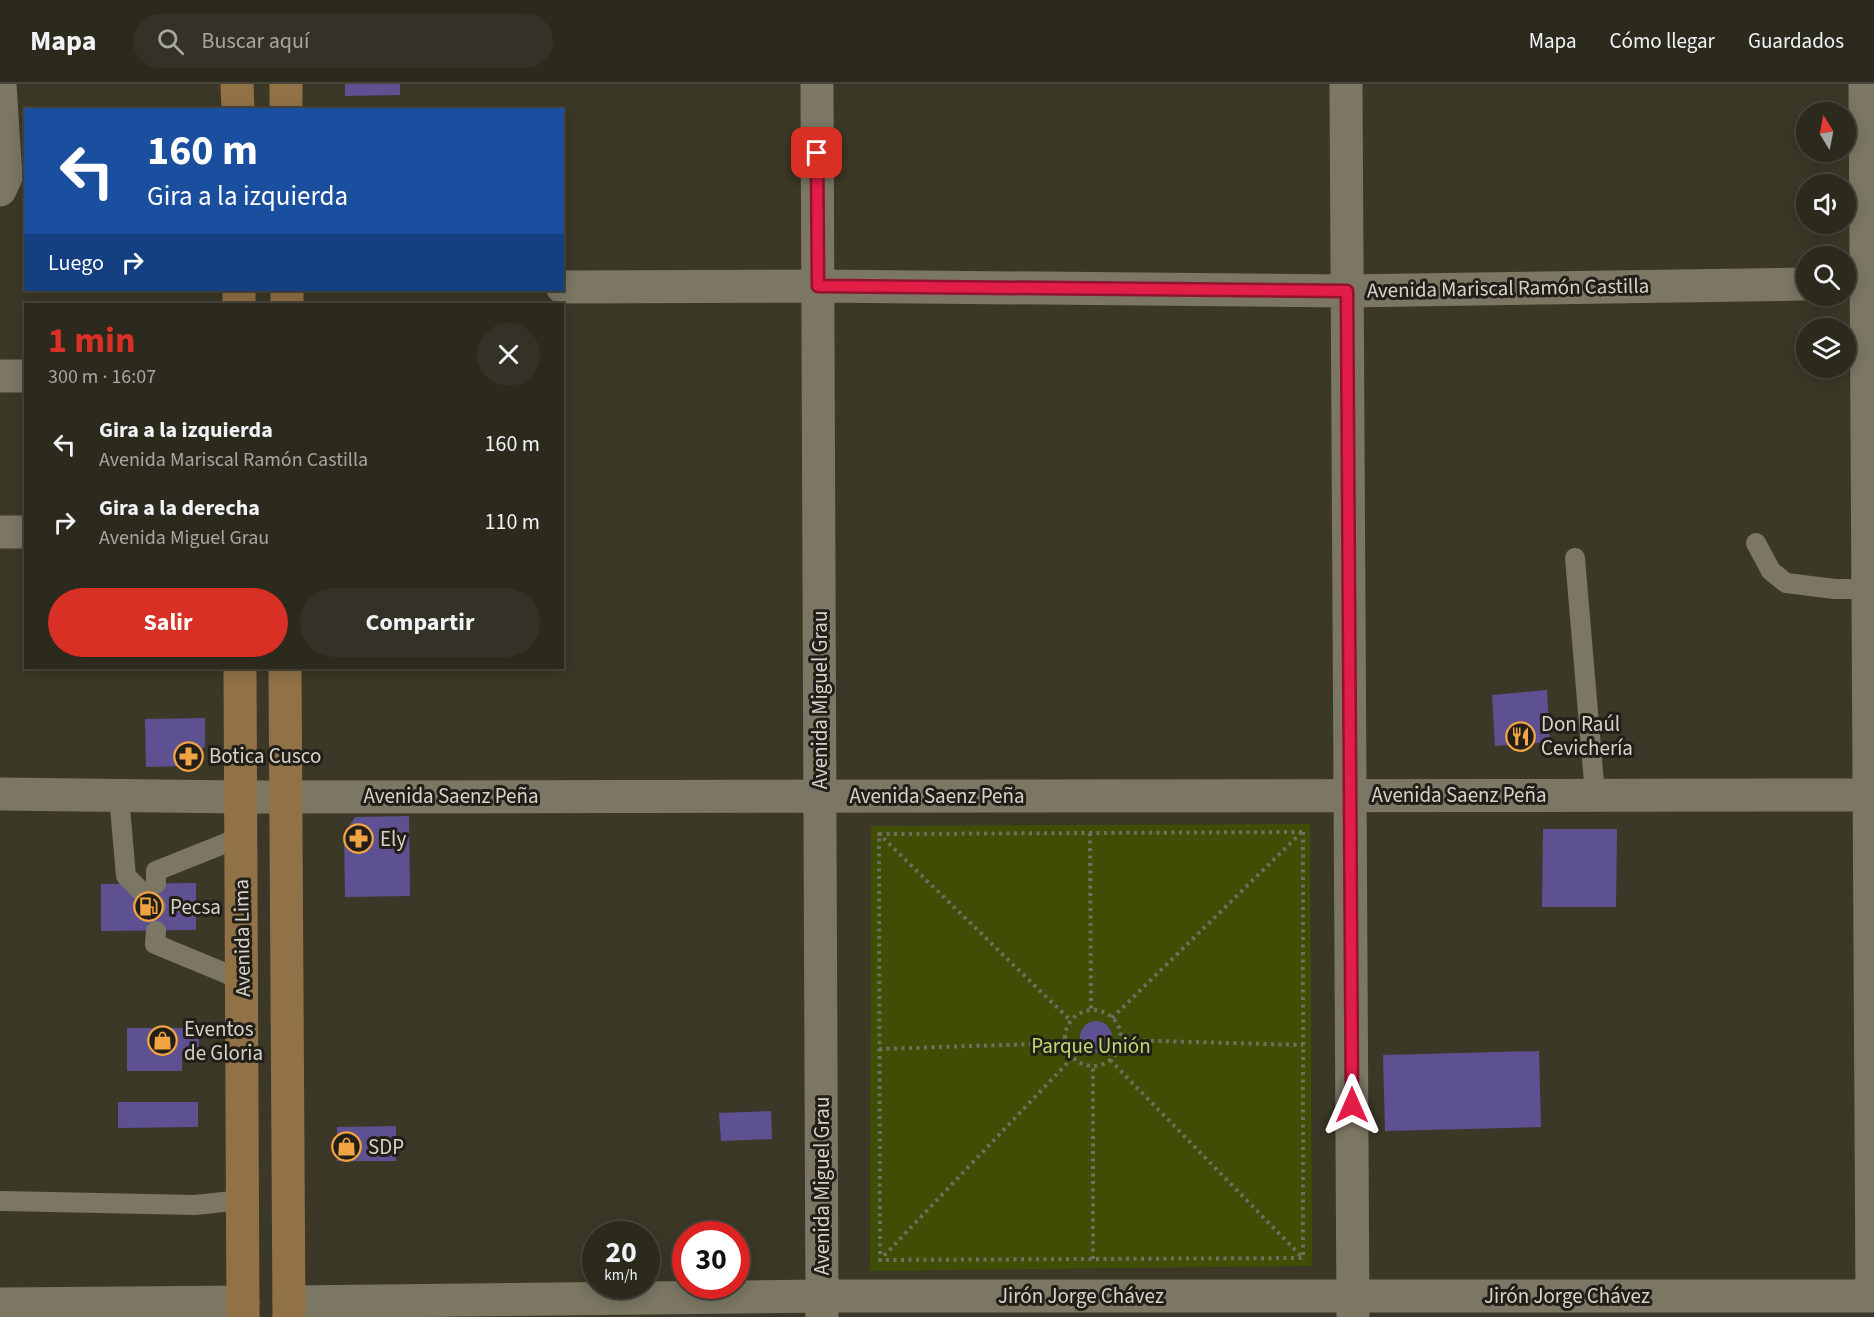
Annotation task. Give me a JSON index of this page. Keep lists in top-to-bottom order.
{
  "streets": {
    "main road": ["Avenida Lima"],
    "street": [
      "Avenida Mariscal Ramón Castilla",
      "Avenida Miguel Grau",
      "Avenida Saenz Peña",
      "Jirón Jorge Chávez"
    ]
  },
  "crossings": [
    ["Avenida Mariscal Ramón Castilla", "Avenida Miguel Grau"],
    ["Avenida Miguel Grau", "Avenida Saenz Peña"],
    ["Avenida Miguel Grau", "Jirón Jorge Chávez"],
    ["Avenida Saenz Peña", "Avenida Lima"],
    ["Avenida Lima", "Jirón Jorge Chávez"]
  ],
  "parks": ["Parque Unión"],
  "places": {
    "restaurant": ["Don Raúl Cevichería"],
    "pharmacy": ["Botica Cusco", "Ely"],
    "fuel station": ["Pecsa"],
    "shop": ["Eventos de Gloria", "SDP"]
  },
  "north": "top",
  "page": {
    "header": "Mapa",
    "search": "Buscar aquí",
    "nav": ["Mapa", "Cómo llegar", "Guardados"],
    "turn": ["160 m", "Gira a la izquierda"],
    "then": "Luego",
    "heading": ["1 min", "300 m · 16:07"],
    "list": [
      {
        "name": "Gira a la izquierda",
        "note": "Avenida Mariscal Ramón Castilla",
        "value": "160 m"
      },
      {
        "name": "Gira a la derecha",
        "note": "Avenida Miguel Grau",
        "value": "110 m"
      }
    ],
    "buttons": ["Salir", "Compartir"],
    "speed": "20 km/h",
    "limit": "30"
  }
}
